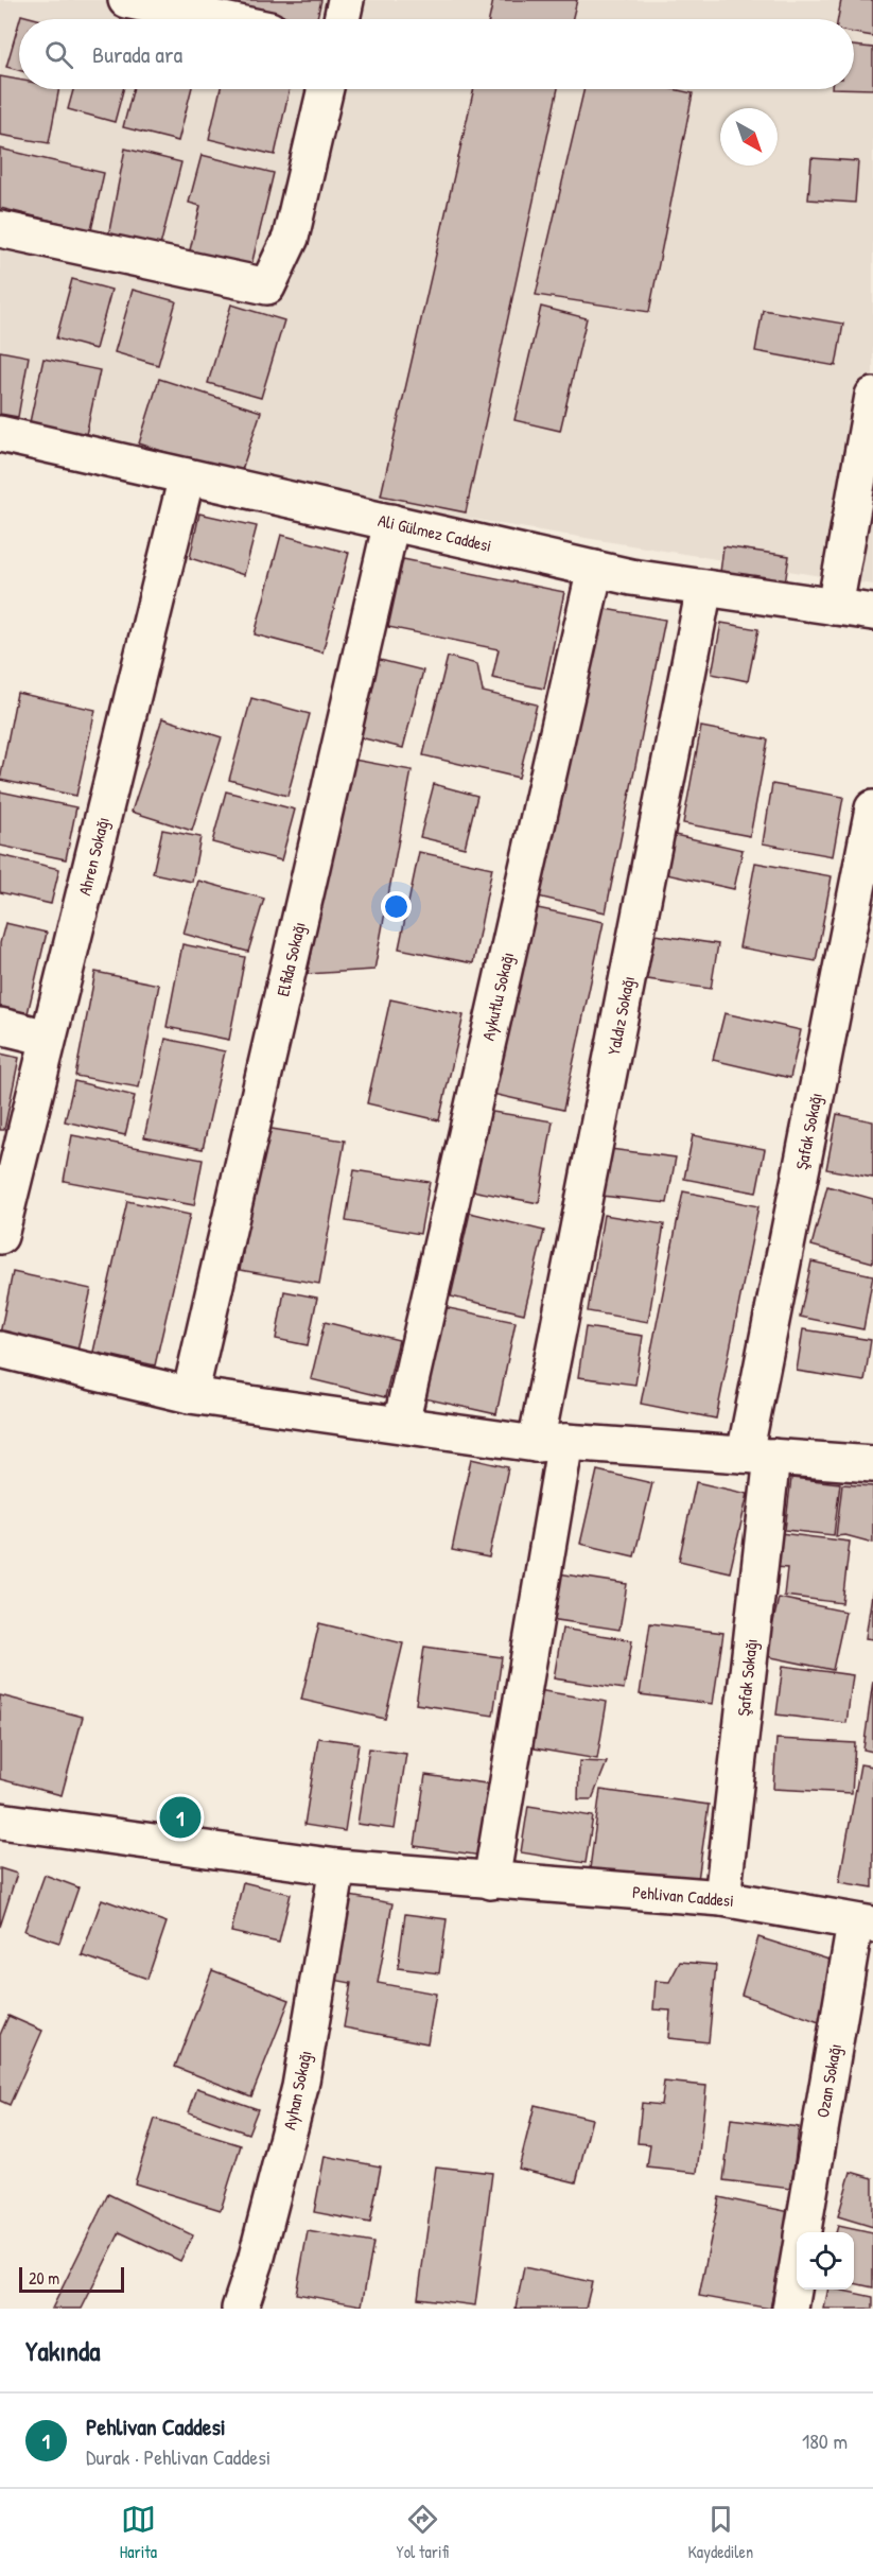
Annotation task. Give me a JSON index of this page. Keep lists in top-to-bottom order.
{
  "streets": {
    "street": [
      "Ali Gülmez Caddesi",
      "Ahren Sokağı",
      "Elfida Sokağı",
      "Aykutlu Sokağı",
      "Yaldız Sokağı",
      "Şafak Sokağı",
      "Pehlivan Caddesi",
      "Ozan Sokağı",
      "Ayhan Sokağı"
    ]
  },
  "crossings": [
    ["Ali Gülmez Caddesi", "Ahren Sokağı"],
    ["Ali Gülmez Caddesi", "Elfida Sokağı"],
    ["Ali Gülmez Caddesi", "Aykutlu Sokağı"],
    ["Ali Gülmez Caddesi", "Yaldız Sokağı"],
    ["Yaldız Sokağı", "Pehlivan Caddesi"],
    ["Şafak Sokağı", "Pehlivan Caddesi"],
    ["Pehlivan Caddesi", "Ozan Sokağı"],
    ["Pehlivan Caddesi", "Ayhan Sokağı"]
  ],
  "scale_bar": "20 m",
  "north": "bottom right",
  "page": {
    "search": "Burada ara",
    "pins": "1",
    "scale": "20 m",
    "heading": "Yakında",
    "list": [
      {
        "mark": "1",
        "name": "Pehlivan Caddesi",
        "note": "Durak · Pehlivan Caddesi",
        "value": "180 m"
      }
    ],
    "nav": ["Harita", "Yol tarifi", "Kaydedilen"]
  }
}
